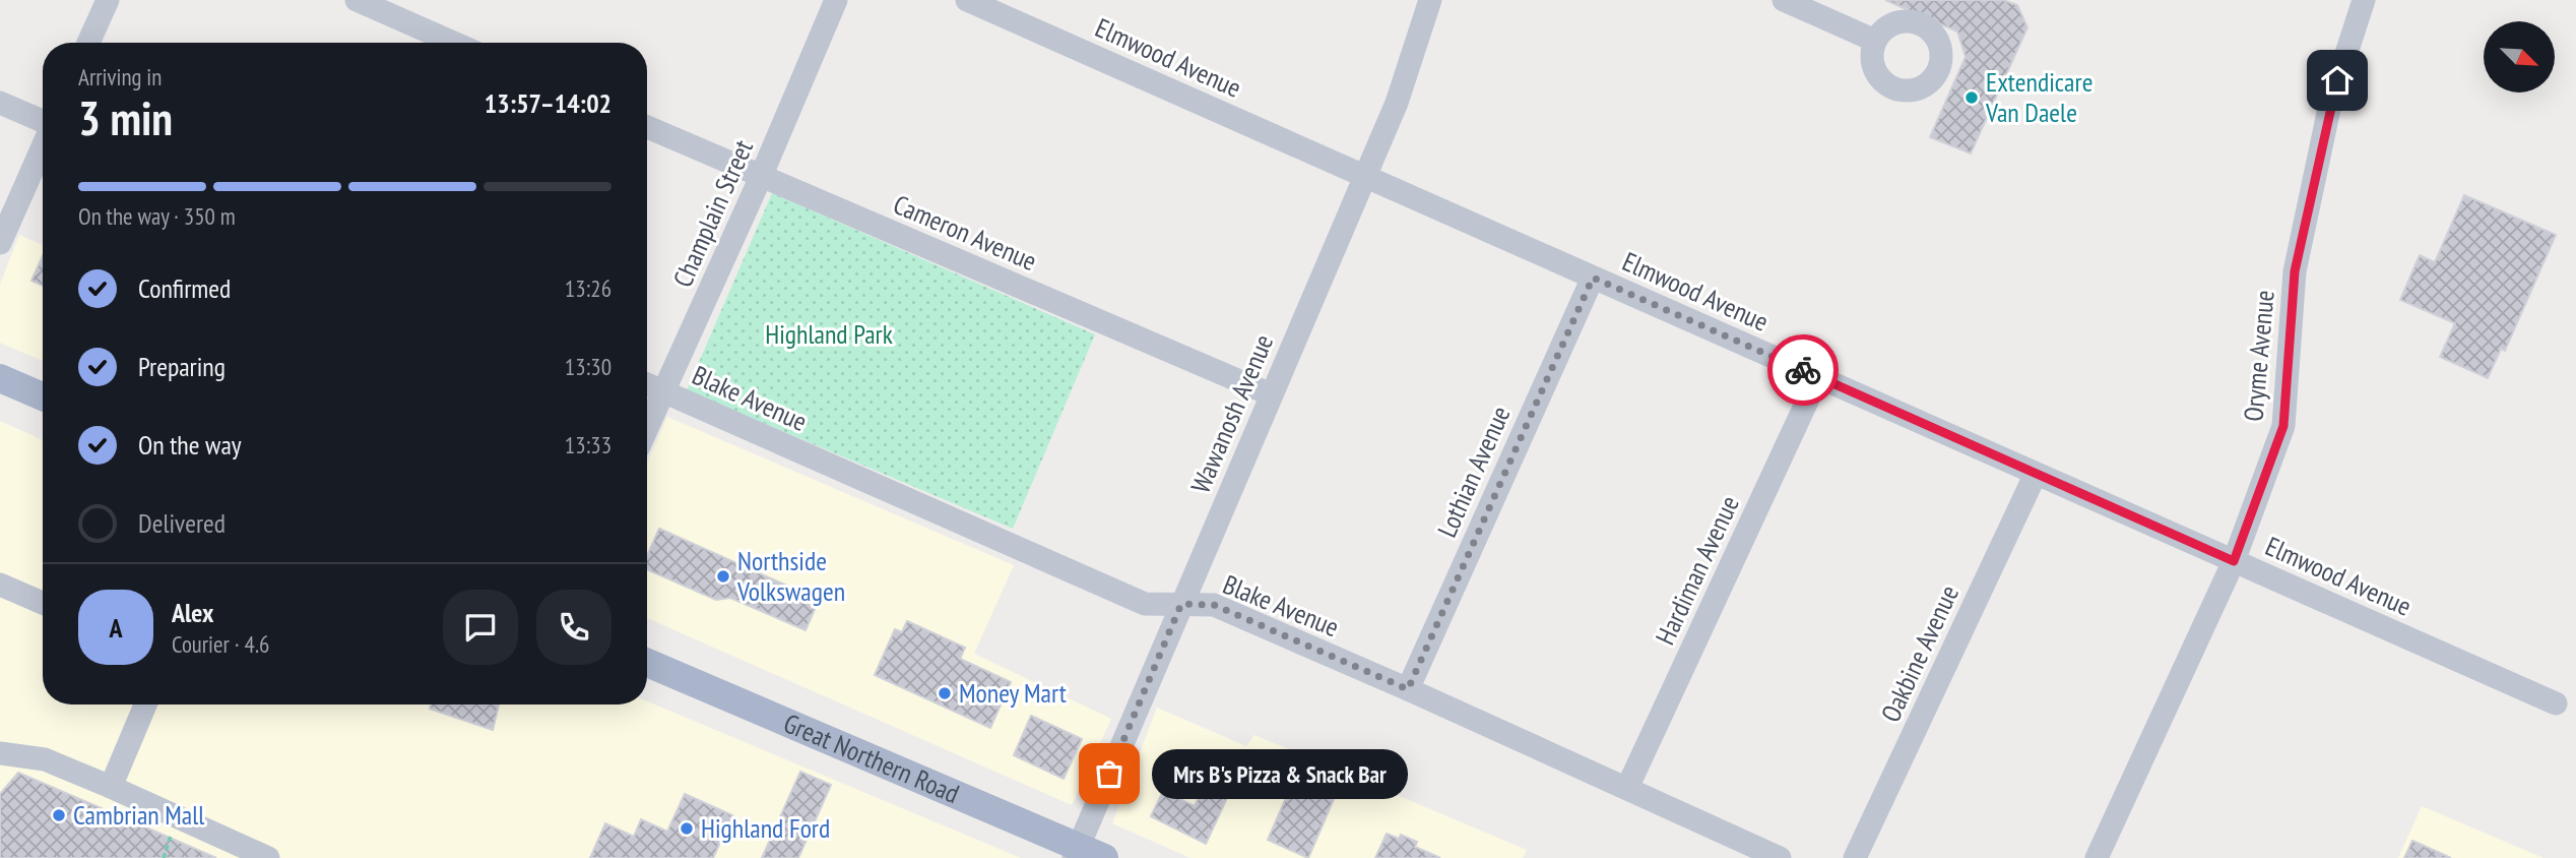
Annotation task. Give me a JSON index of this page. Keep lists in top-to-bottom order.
{
  "streets": {
    "main road": ["Great Northern Road"],
    "street": [
      "Elmwood Avenue",
      "Champlain Street",
      "Cameron Avenue",
      "Oryme Avenue",
      "Blake Avenue",
      "Wawanosh Avenue",
      "Lothian Avenue",
      "Hardiman Avenue",
      "Oakbine Avenue"
    ]
  },
  "crossings": [
    ["Elmwood Avenue", "Oryme Avenue"],
    ["Elmwood Avenue", "Wawanosh Avenue"],
    ["Elmwood Avenue", "Lothian Avenue"],
    ["Elmwood Avenue", "Hardiman Avenue"],
    ["Elmwood Avenue", "Oakbine Avenue"],
    ["Champlain Street", "Cameron Avenue"],
    ["Champlain Street", "Blake Avenue"],
    ["Cameron Avenue", "Wawanosh Avenue"],
    ["Blake Avenue", "Wawanosh Avenue"],
    ["Blake Avenue", "Lothian Avenue"],
    ["Blake Avenue", "Hardiman Avenue"],
    ["Wawanosh Avenue", "Great Northern Road"]
  ],
  "parks": ["Highland Park"],
  "places": [
    "Extendicare Van Daele",
    "Northside Volkswagen",
    "Money Mart",
    "Mrs B's Pizza & Snack Bar",
    "Cambrian Mall",
    "Highland Ford"
  ],
  "north": "bottom right",
  "page": {
    "heading": ["3 min", "Arriving in", "13:57–14:02"],
    "panel": ["Alex", "Courier · 4.6"],
    "bar": "On the way · 350 m",
    "list": [
      ["Confirmed", "13:26"],
      ["Preparing", "13:30"],
      ["On the way", "13:33"],
      "Delivered"
    ],
    "round": "A",
    "bubble": "Mrs B's Pizza & Snack Bar"
  }
}
